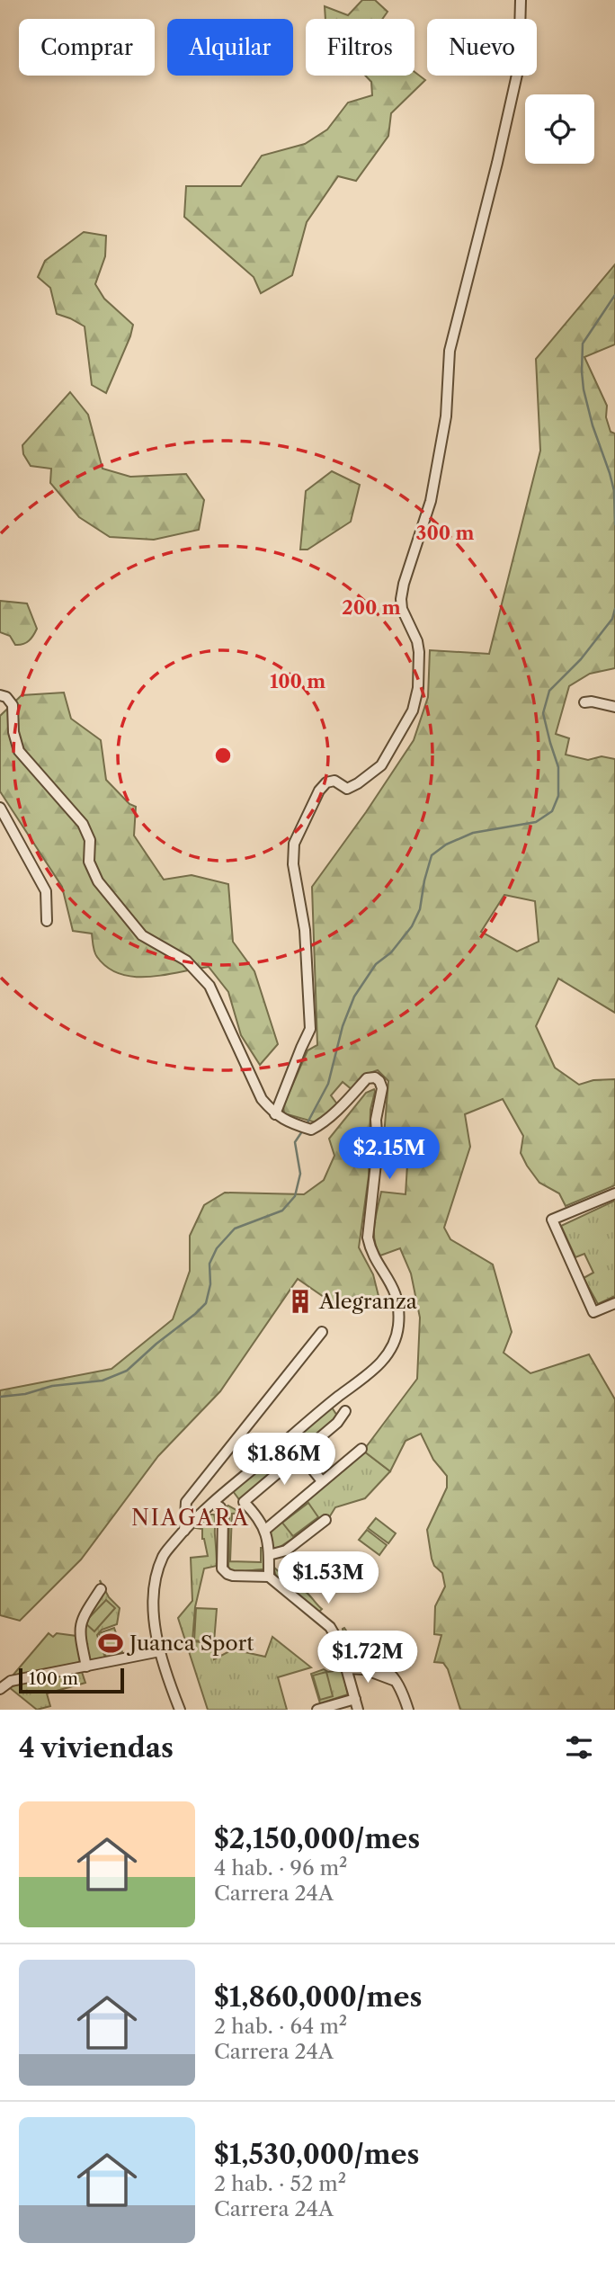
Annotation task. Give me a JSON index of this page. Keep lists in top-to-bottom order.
{
  "districts": ["NIAGARA"],
  "places": {
    "building": ["Alegranza"],
    "sports": ["Juanca Sport"]
  },
  "scale_bar": "100 m",
  "page": {
    "chip": [
      "Comprar",
      "Alquilar",
      "Filtros",
      "Nuevo"
    ],
    "price": [
      "$2.15M",
      "$1.86M",
      "$1.53M",
      "$1.72M"
    ],
    "scale": "100 m",
    "heading": "4 viviendas",
    "list": [
      {
        "name": "$2,150,000/mes",
        "note": "4 hab. · 96 m² · Carrera 24A"
      },
      {
        "name": "$1,860,000/mes",
        "note": "2 hab. · 64 m² · Carrera 24A"
      },
      {
        "name": "$1,530,000/mes",
        "note": "2 hab. · 52 m² · Carrera 24A"
      }
    ]
  },
  "rings": ["300 m", "200 m", "100 m"]
}
